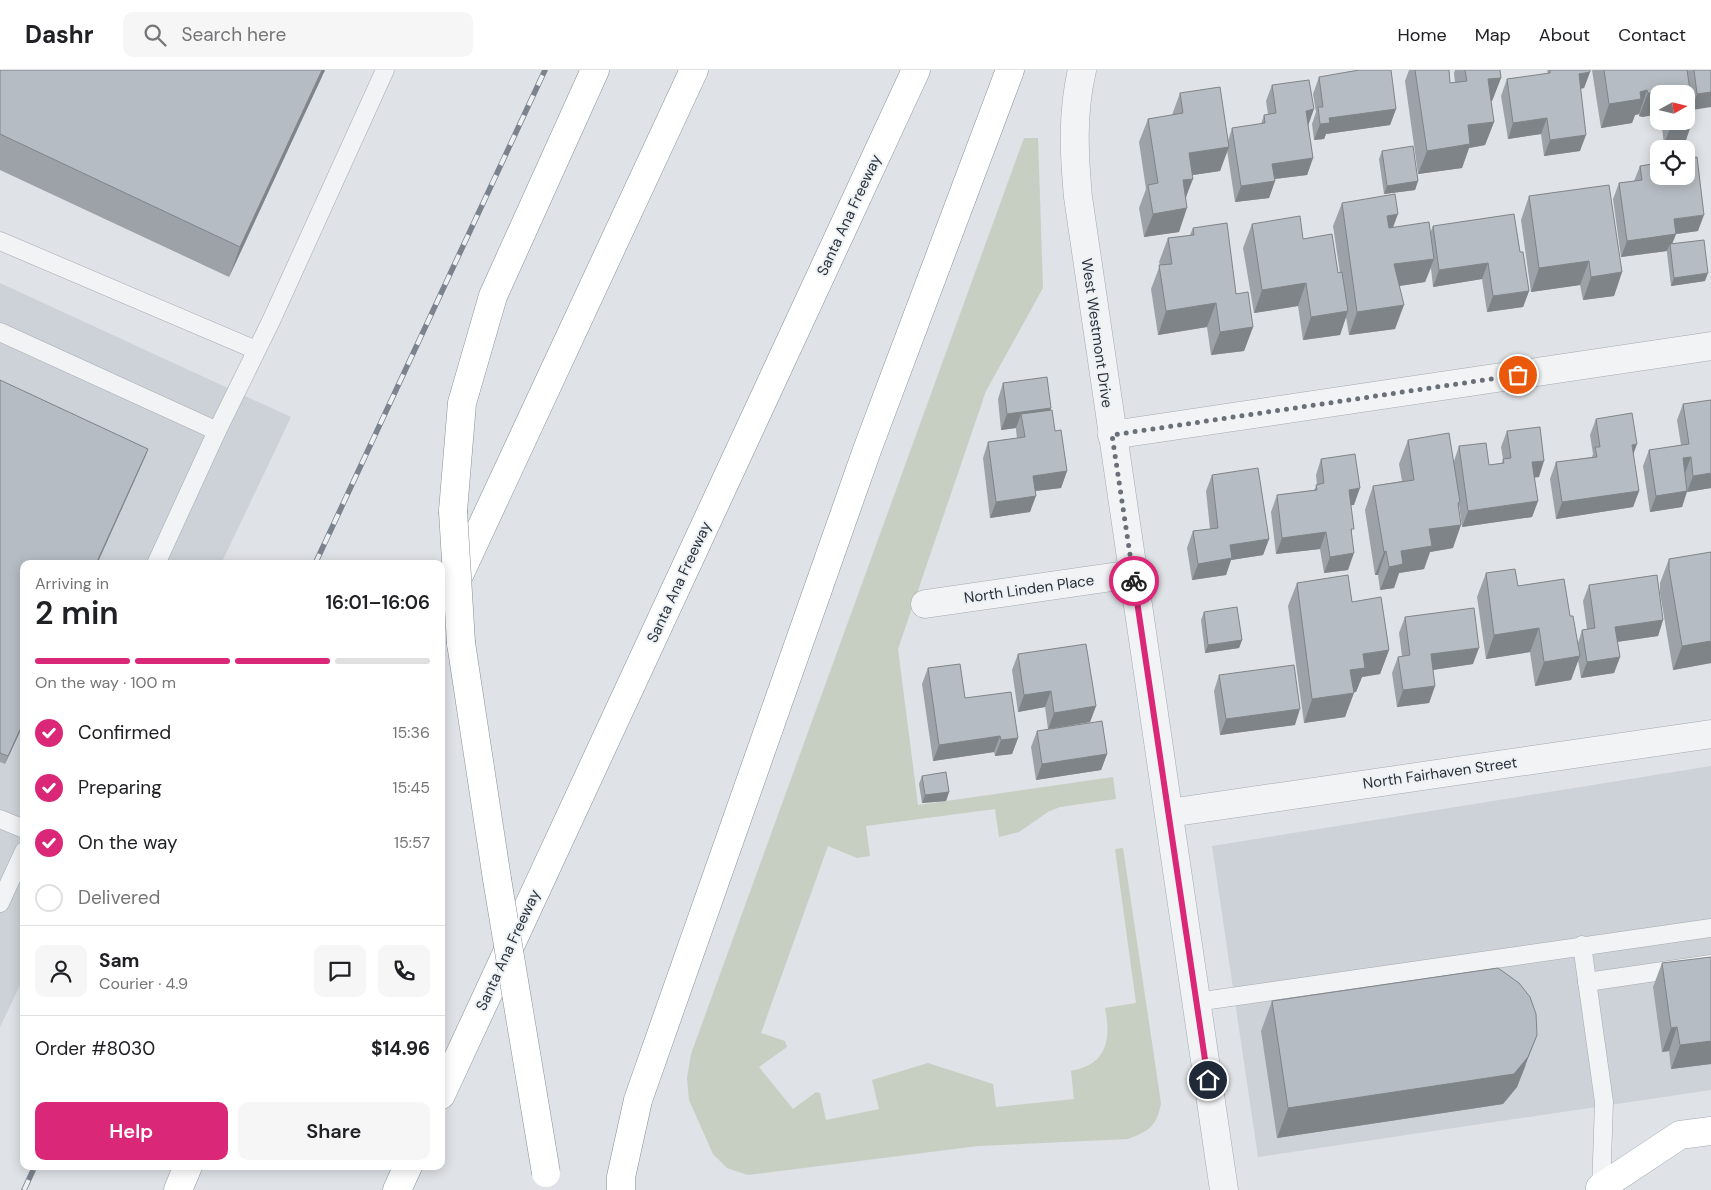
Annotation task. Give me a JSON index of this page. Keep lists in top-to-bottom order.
{
  "streets": {
    "main road": ["Santa Ana Freeway"],
    "street": ["West Westmont Drive", "North Linden Place", "North Fairhaven Street"]
  },
  "crossings": [
    ["West Westmont Drive", "North Linden Place"],
    ["West Westmont Drive", "North Fairhaven Street"]
  ],
  "north": "right",
  "page": {
    "header": "Dashr",
    "search": "Search here",
    "nav": [
      "Home",
      "Map",
      "About",
      "Contact"
    ],
    "heading": ["2 min", "Arriving in", "16:01–16:06"],
    "panel": [
      "Sam",
      "Courier · 4.9",
      "Order #8030",
      "$14.96"
    ],
    "bar": "On the way · 100 m",
    "list": [
      ["Confirmed", "15:36"],
      ["Preparing", "15:45"],
      ["On the way", "15:57"],
      "Delivered"
    ],
    "buttons": ["Help", "Share"]
  }
}
